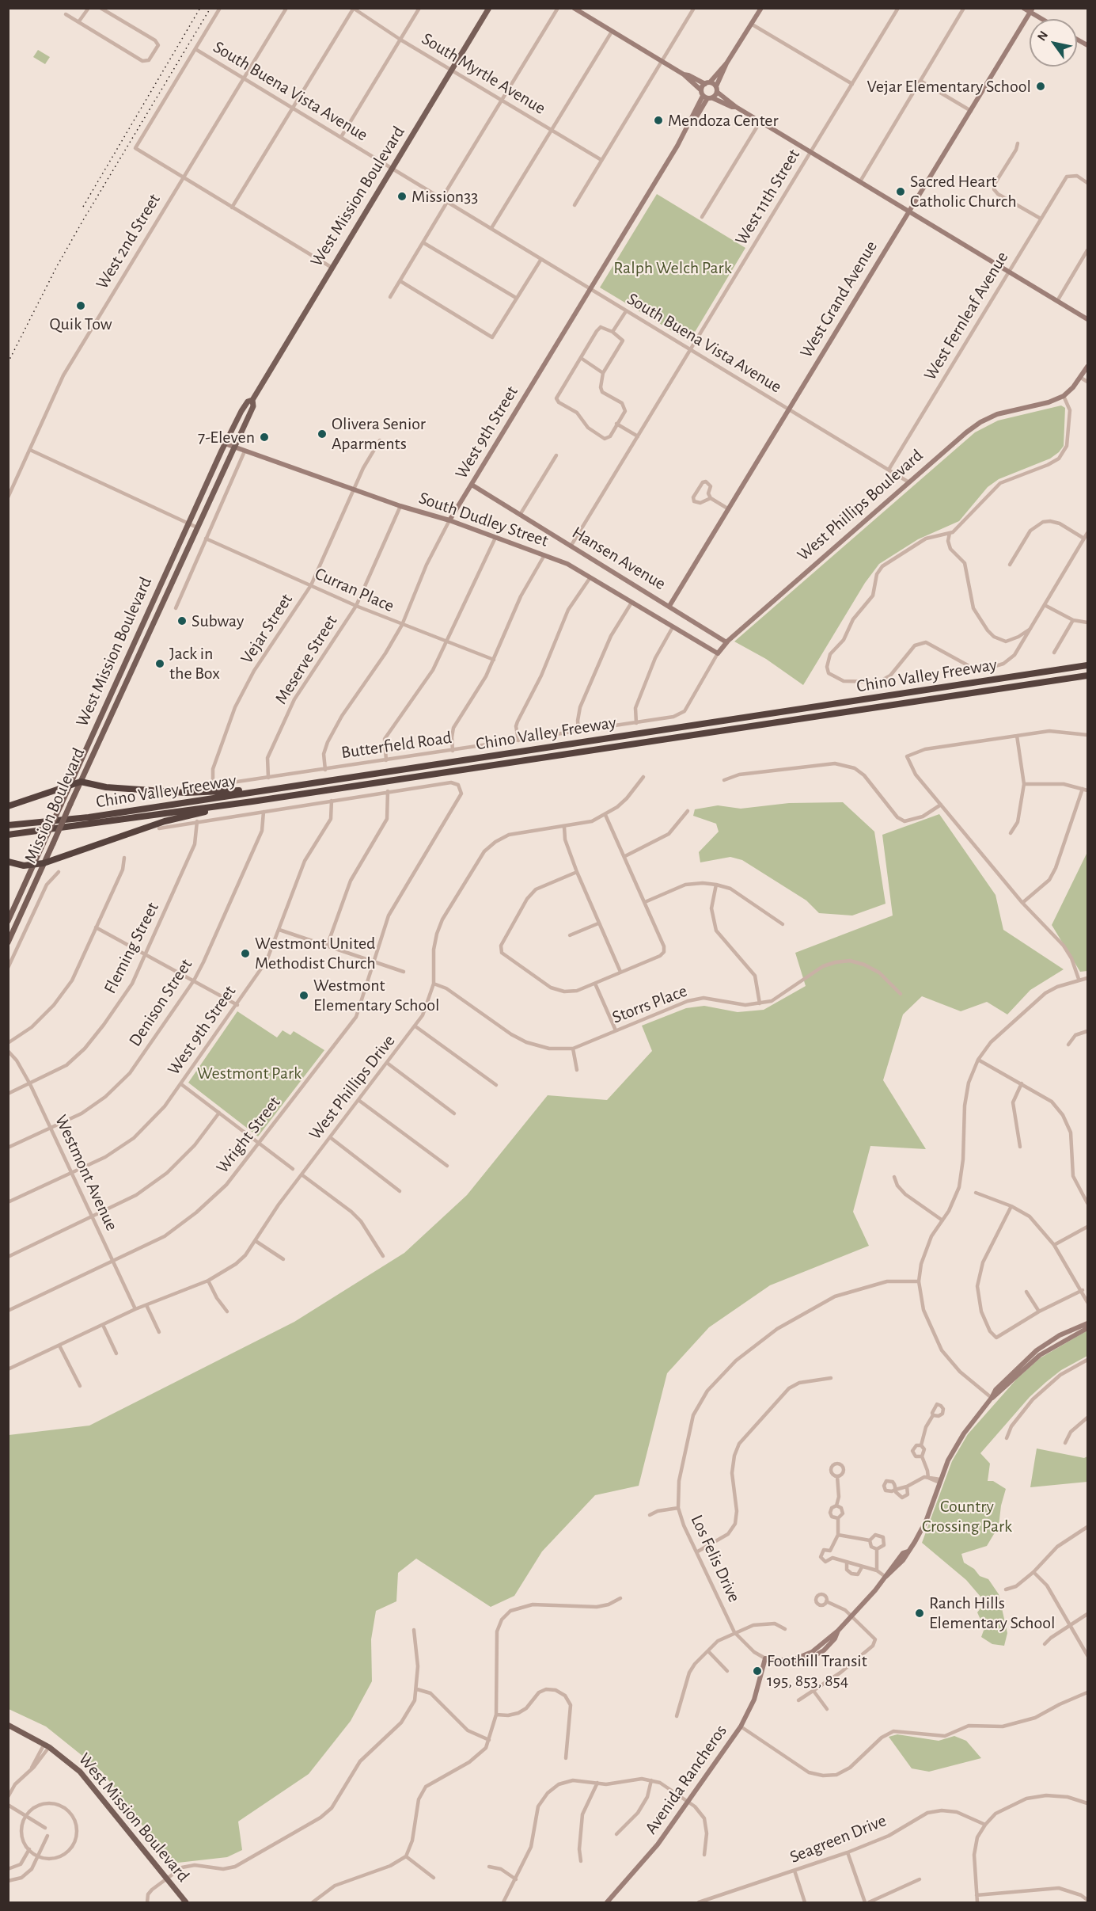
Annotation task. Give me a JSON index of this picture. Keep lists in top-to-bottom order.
{
  "streets": {
    "highway": ["Chino Valley Freeway"],
    "main road": ["West Mission Boulevard", "Mission Boulevard"],
    "street": [
      "South Myrtle Avenue",
      "South Buena Vista Avenue",
      "West 11th Street",
      "West 2nd Street",
      "West Grand Avenue",
      "West Fernleaf Avenue",
      "West 9th Street",
      "West Phillips Boulevard",
      "South Dudley Street",
      "Hansen Avenue",
      "Curran Place",
      "Vejar Street",
      "Meserve Street",
      "Butterfield Road",
      "Fleming Street",
      "Denison Street",
      "Storrs Place",
      "West Phillips Drive",
      "Wright Street",
      "Westmont Avenue",
      "Los Felis Drive",
      "Avenida Rancheros",
      "Seagreen Drive"
    ]
  },
  "crossings": [
    ["South Myrtle Avenue", "West Mission Boulevard"],
    ["South Buena Vista Avenue", "West Mission Boulevard"],
    ["South Buena Vista Avenue", "West 11th Street"],
    ["South Buena Vista Avenue", "West 2nd Street"],
    ["South Buena Vista Avenue", "West Grand Avenue"],
    ["South Buena Vista Avenue", "West Fernleaf Avenue"],
    ["South Buena Vista Avenue", "West 9th Street"],
    ["South Buena Vista Avenue", "West Phillips Boulevard"],
    ["West Mission Boulevard", "South Dudley Street"],
    ["West Mission Boulevard", "Mission Boulevard"],
    ["West 11th Street", "Hansen Avenue"],
    ["West Grand Avenue", "Hansen Avenue"],
    ["West 9th Street", "South Dudley Street"],
    ["West 9th Street", "Hansen Avenue"],
    ["West 9th Street", "Curran Place"],
    ["West 9th Street", "Butterfield Road"],
    ["West 9th Street", "Westmont Avenue"],
    ["West Phillips Boulevard", "South Dudley Street"],
    ["West Phillips Boulevard", "Hansen Avenue"],
    ["West Phillips Boulevard", "Butterfield Road"],
    ["South Dudley Street", "Vejar Street"],
    ["South Dudley Street", "Meserve Street"],
    ["South Dudley Street", "Mission Boulevard"],
    ["Curran Place", "Vejar Street"],
    ["Curran Place", "Meserve Street"],
    ["Vejar Street", "Butterfield Road"],
    ["Meserve Street", "Butterfield Road"],
    ["Fleming Street", "Westmont Avenue"],
    ["Denison Street", "Westmont Avenue"],
    ["Storrs Place", "West Phillips Drive"],
    ["West Phillips Drive", "Westmont Avenue"],
    ["Wright Street", "Westmont Avenue"],
    ["Los Felis Drive", "Avenida Rancheros"]
  ],
  "parks": ["Ralph Welch Park", "Westmont Park", "Country Crossing Park"],
  "places": [
    "Vejar Elementary School",
    "Mendoza Center",
    "Sacred Heart Catholic Church",
    "Mission33",
    "Quik Tow",
    "Olivera Senior Aparments",
    "7-Eleven",
    "Subway",
    "Jack in the Box",
    "Westmont United Methodist Church",
    "Westmont Elementary School",
    "Ranch Hills Elementary School",
    "Foothill Transit 195, 853, 854"
  ],
  "north": "top left"
}
